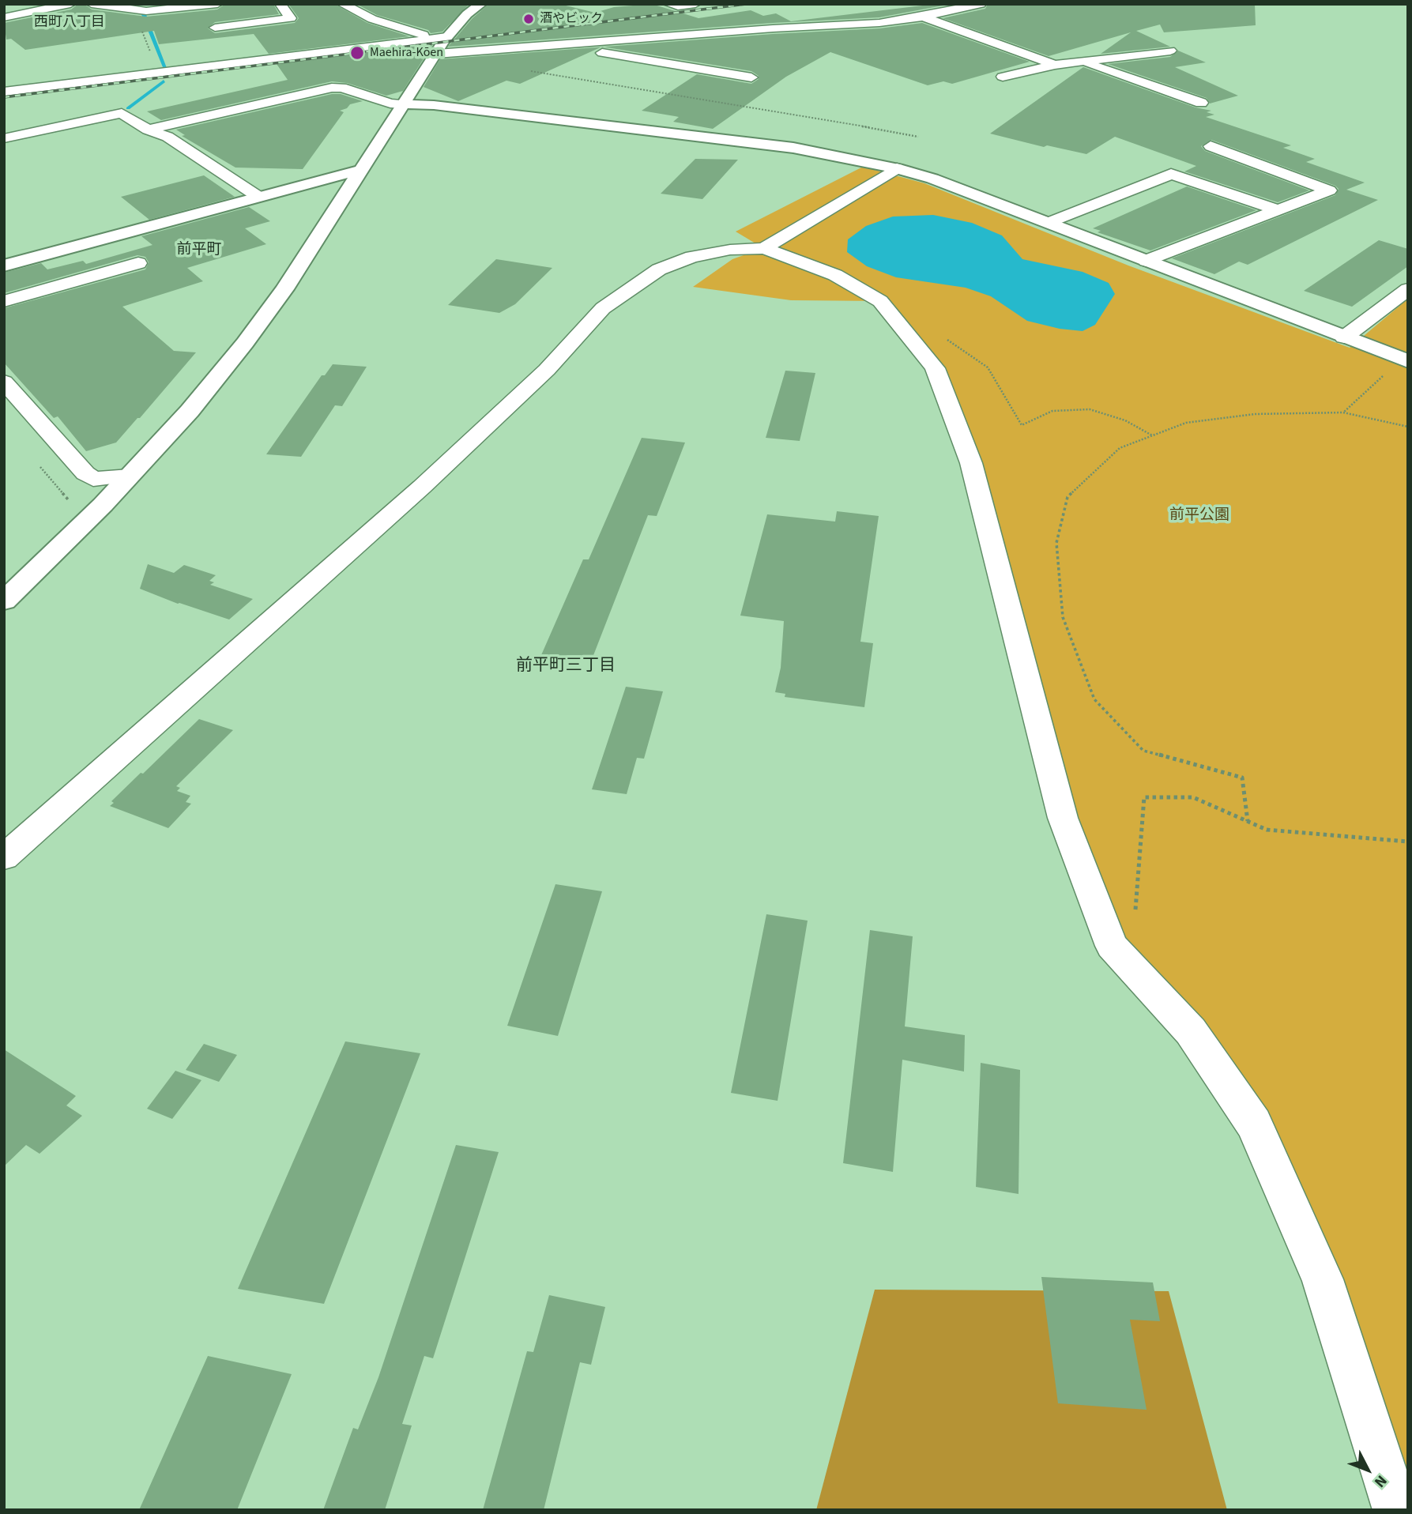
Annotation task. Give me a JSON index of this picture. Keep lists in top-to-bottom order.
{
  "districts": ["西町八丁目", "前平町", "前平町三丁目"],
  "parks": ["前平公園"],
  "places": ["酒やビック", "Maehira-Kōen"],
  "north": "bottom right"
}
